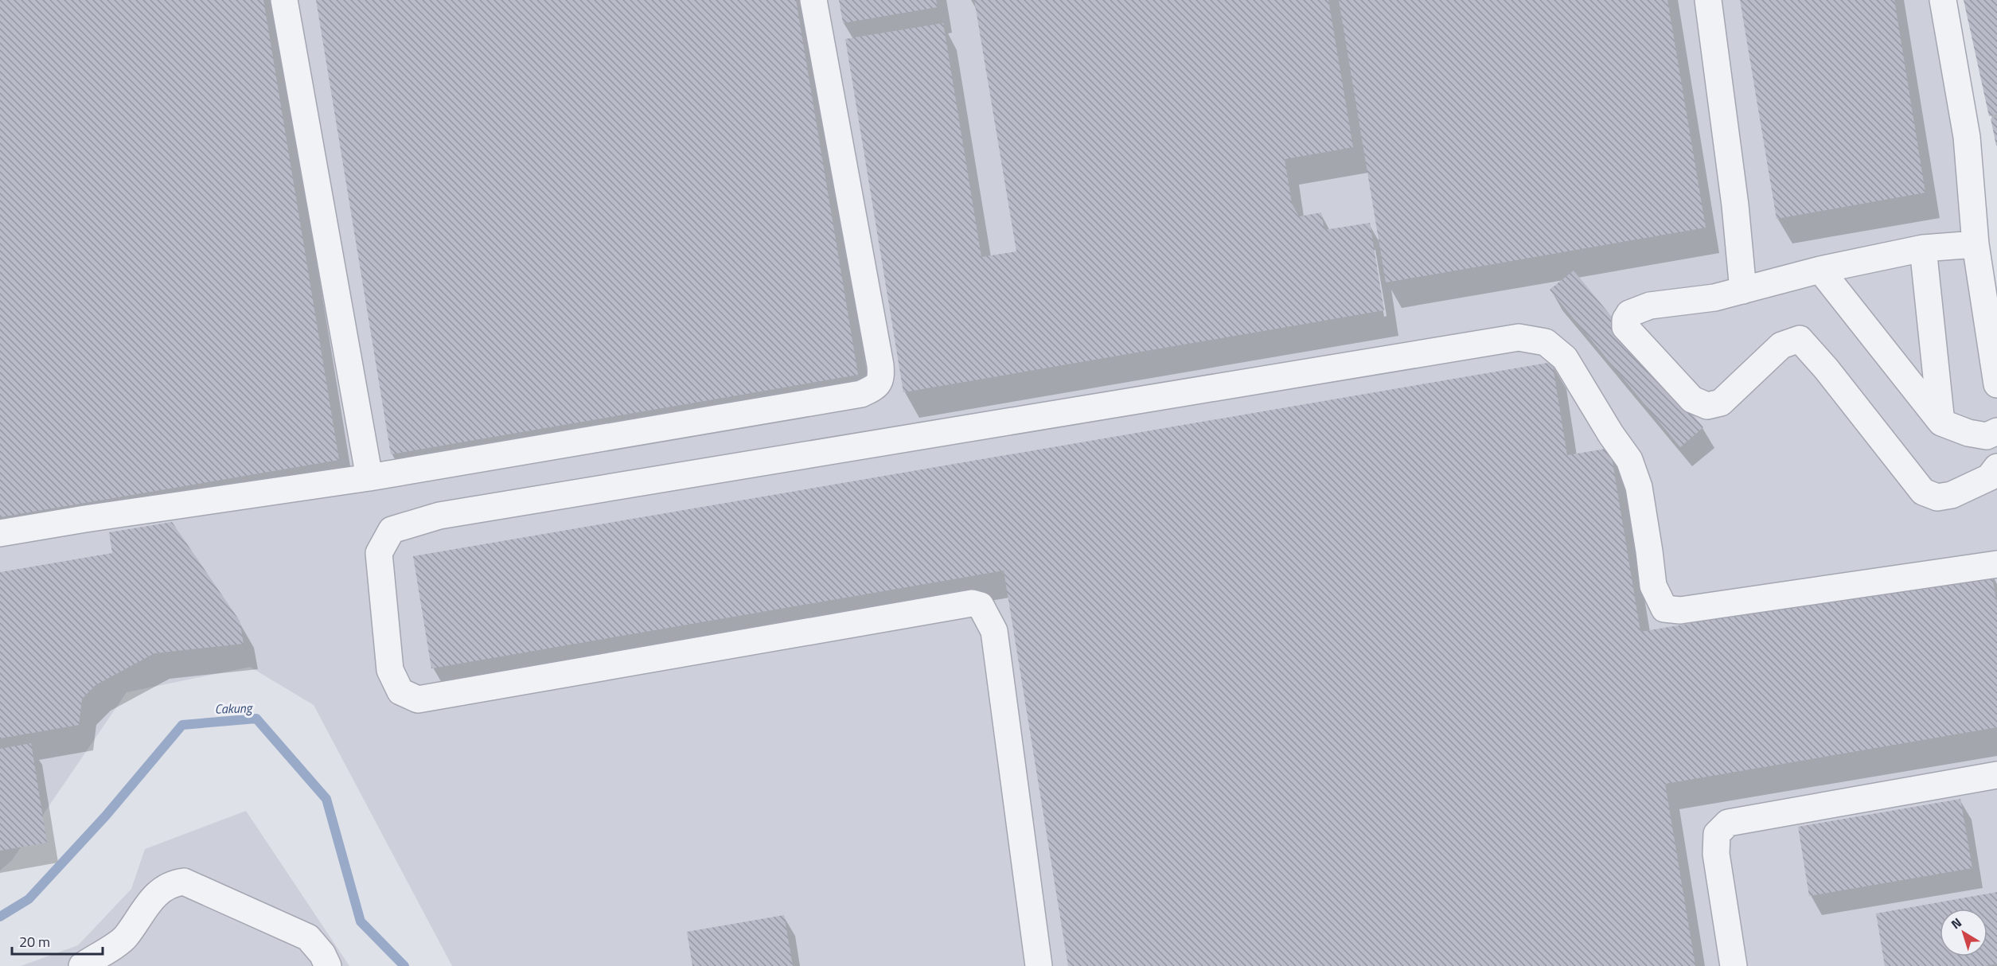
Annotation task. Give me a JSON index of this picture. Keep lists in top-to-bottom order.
{
  "water": ["Cakung"],
  "scale_bar": "20 m",
  "north": "top left"
}
